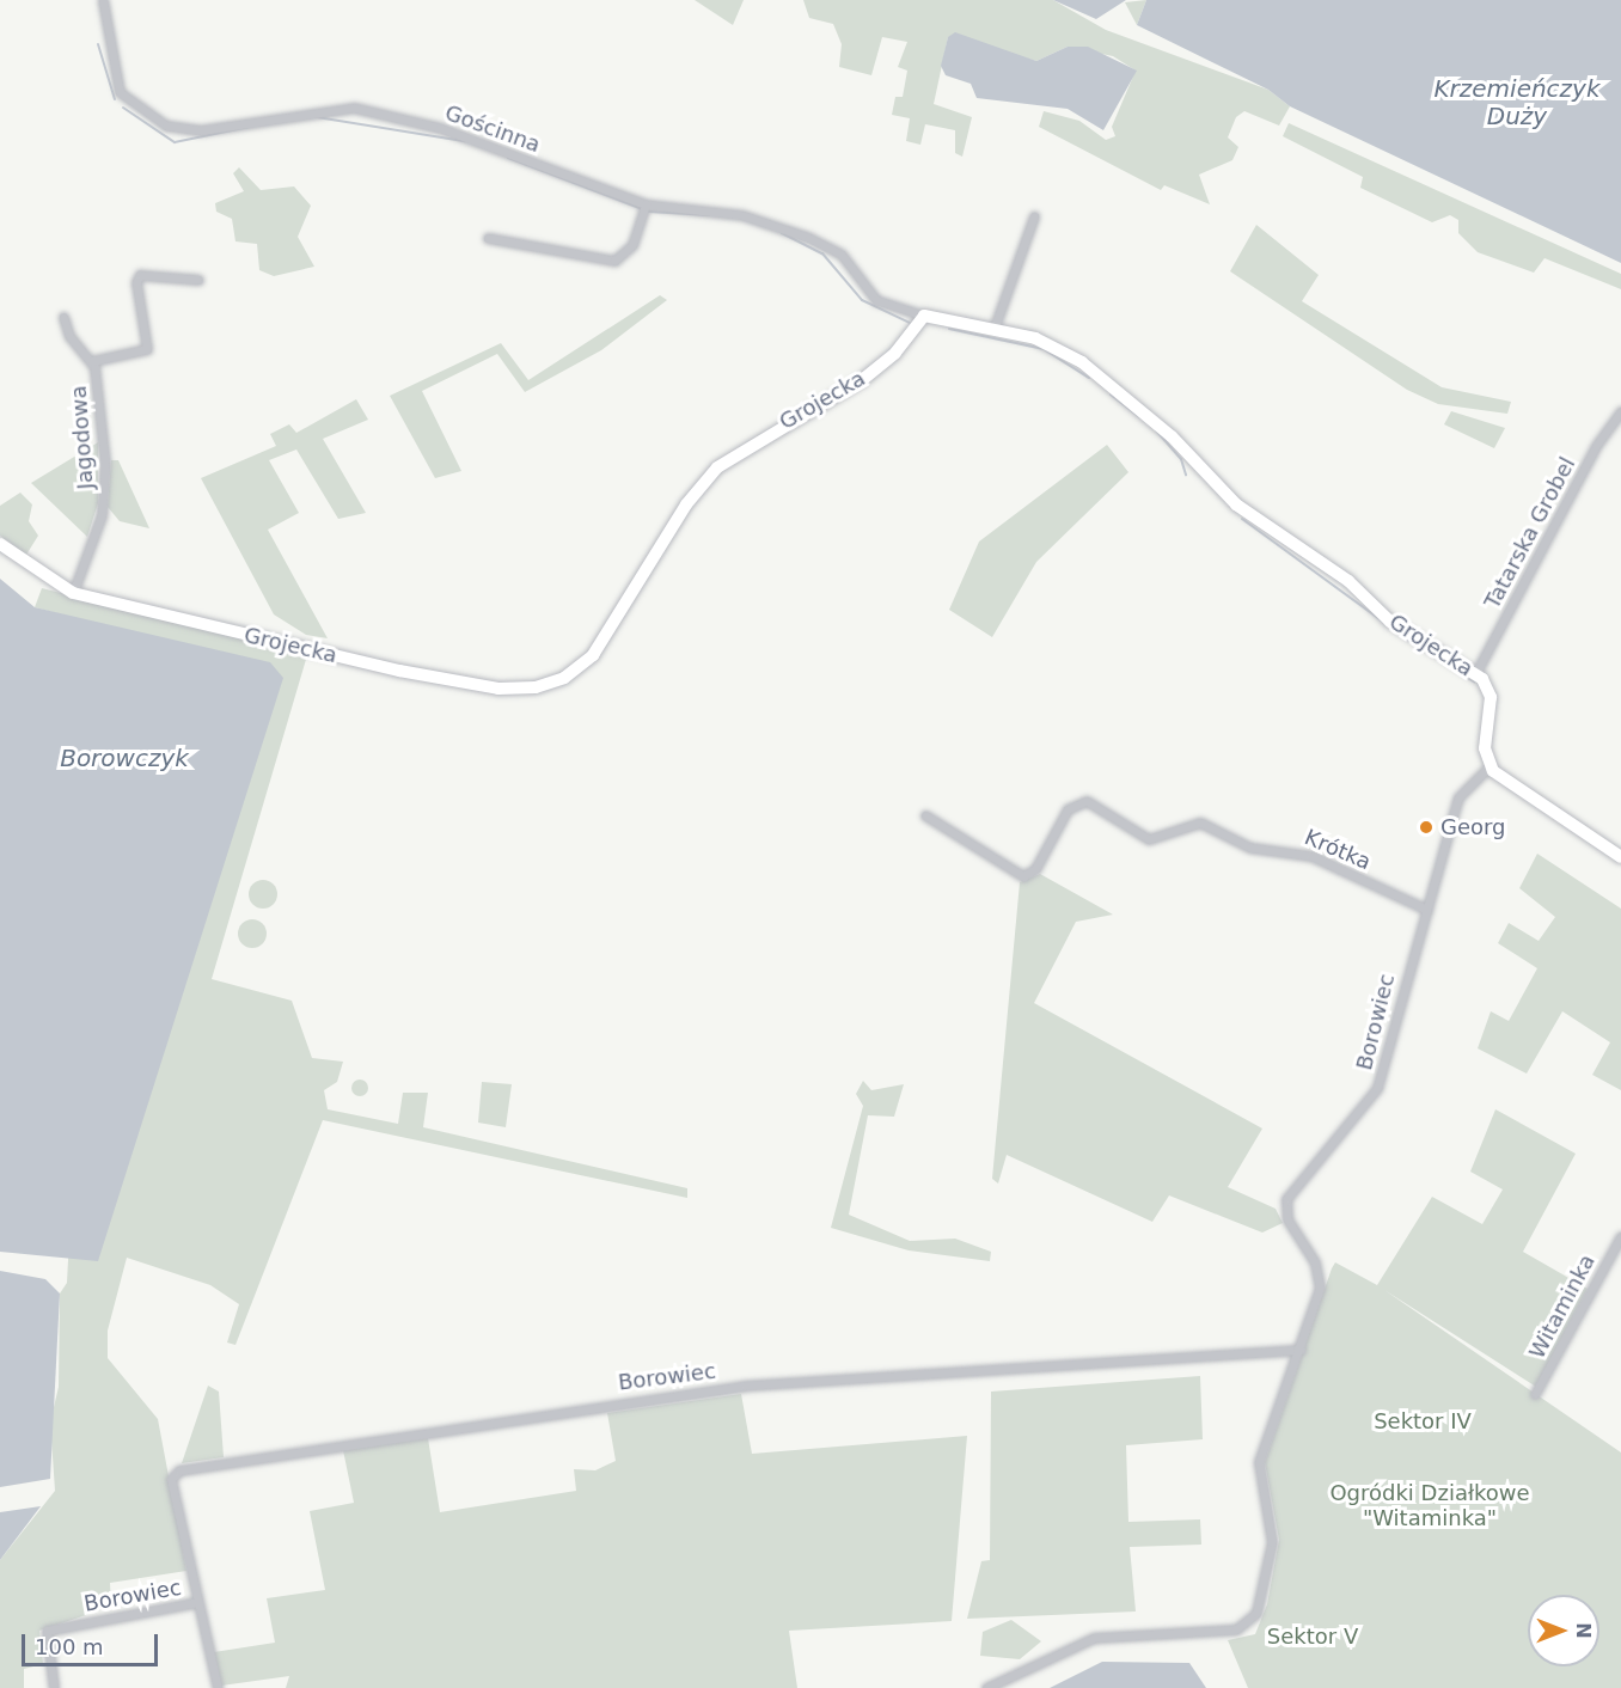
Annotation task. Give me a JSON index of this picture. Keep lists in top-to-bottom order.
{
  "streets": {
    "street": [
      "Gościnna",
      "Grojecka",
      "Jagodowa",
      "Tatarska Grobel",
      "Krótka",
      "Borowiec",
      "Witaminka"
    ]
  },
  "crossings": [
    ["Gościnna", "Grojecka"],
    ["Grojecka", "Jagodowa"],
    ["Grojecka", "Tatarska Grobel"],
    ["Grojecka", "Borowiec"],
    ["Krótka", "Borowiec"]
  ],
  "water": ["Krzemieńczyk Duży", "Borowczyk"],
  "parks": ["Sektor IV", "Ogródki Działkowe \"Witaminka\"", "Sektor V"],
  "places": ["Georg"],
  "scale_bar": "100 m",
  "north": "right"
}
